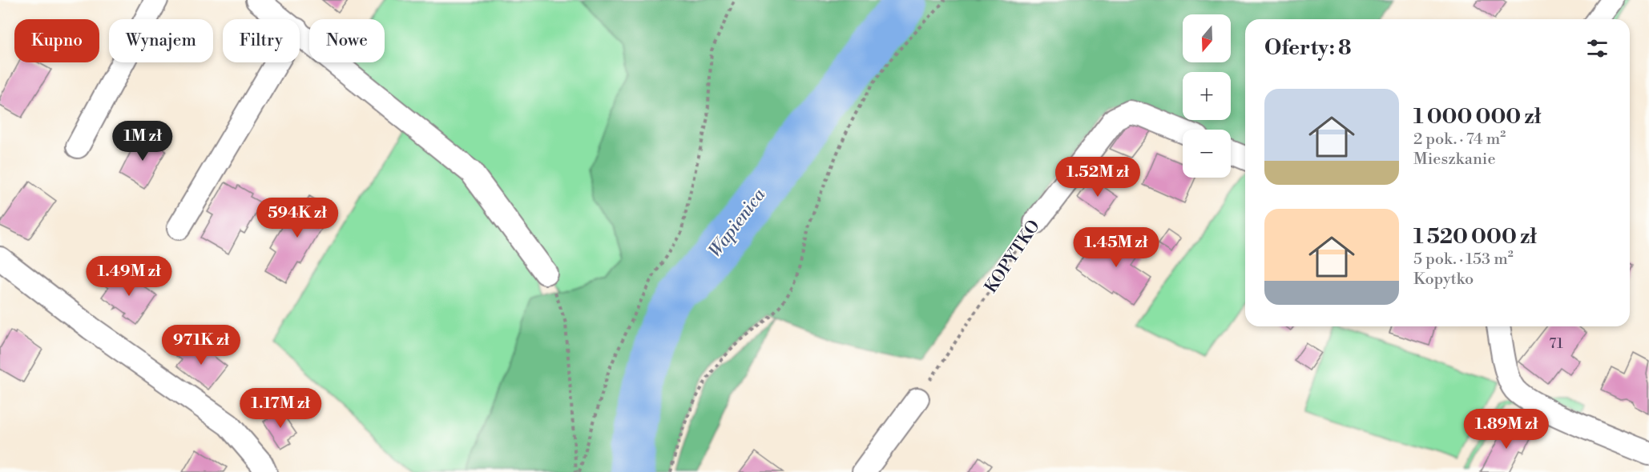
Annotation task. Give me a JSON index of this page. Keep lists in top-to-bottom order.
{
  "streets": {
    "street": ["KOPYTKO"]
  },
  "water": ["Wapienica"],
  "house_numbers": ["71"],
  "north": "bottom",
  "page": {
    "map_buttons": ["+", "−"],
    "chip": [
      "Kupno",
      "Wynajem",
      "Filtry",
      "Nowe"
    ],
    "heading": "Oferty: 8",
    "list": [
      {
        "name": "1 000 000 zł",
        "note": "2 pok. · 74 m² · Mieszkanie"
      },
      {
        "name": "1 520 000 zł",
        "note": "5 pok. · 153 m² · Kopytko"
      }
    ],
    "price": [
      "1M zł",
      "1.52M zł",
      "594K zł",
      "1.45M zł",
      "1.49M zł",
      "971K zł",
      "1.17M zł",
      "1.89M zł"
    ]
  }
}
